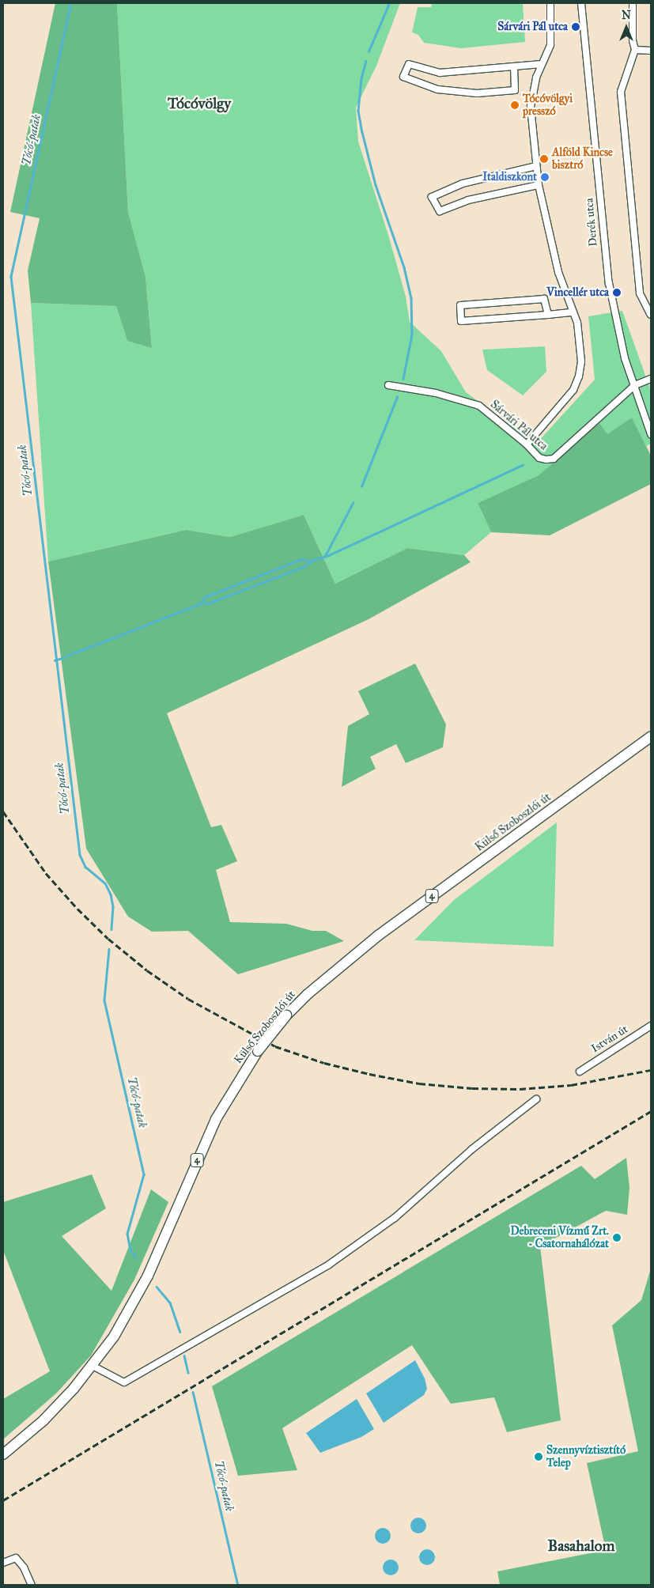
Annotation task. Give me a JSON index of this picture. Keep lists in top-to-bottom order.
{
  "streets": {
    "main road": ["Külső Szoboszlói út", "4"],
    "street": ["Derék utca", "Sárvári Pál utca", "István út"]
  },
  "crossings": [
    ["Derék utca", "Sárvári Pál utca"]
  ],
  "districts": ["Tócóvölgy", "Basahalom"],
  "water": ["Tócó-patak"],
  "places": [
    "Sárvári Pál utca",
    "Tócóvölgyi presszó",
    "Alföld Kincse bisztró",
    "Italdiszkont",
    "Vincellér utca",
    "Debreceni Vízmű Zrt. - Csatornahálózat",
    "Szennyvíztisztító Telep"
  ],
  "north": "top"
}
